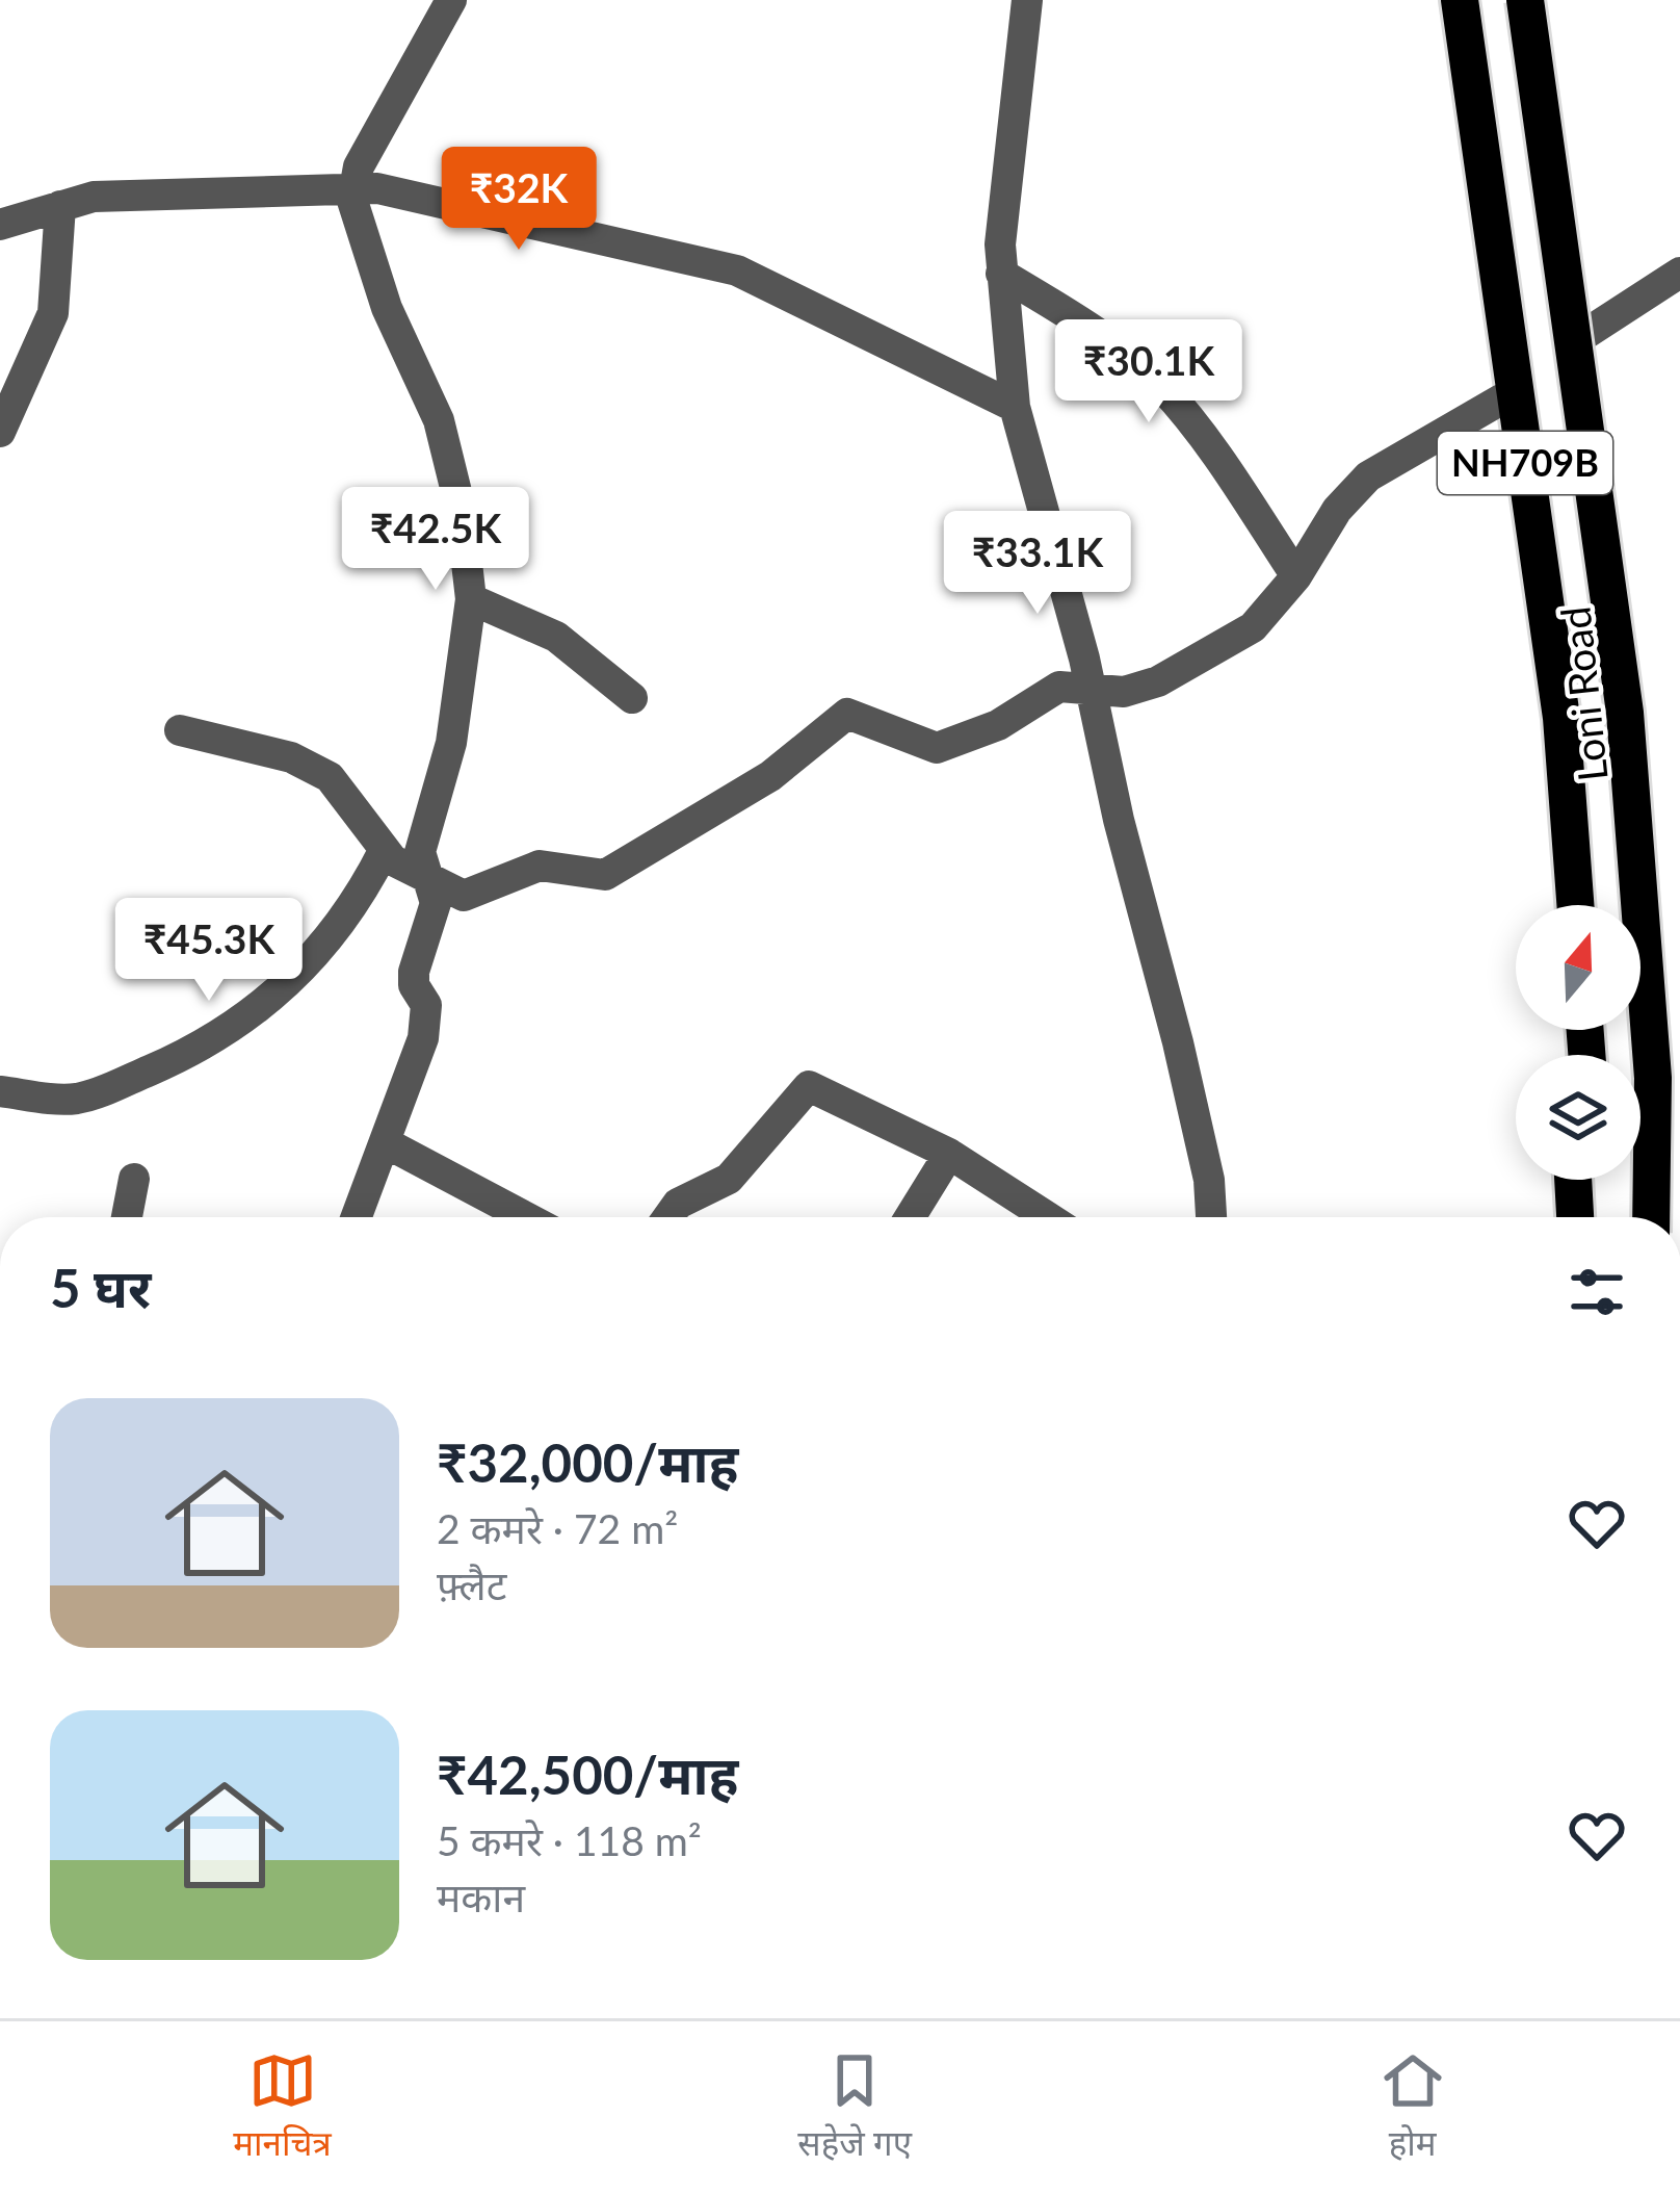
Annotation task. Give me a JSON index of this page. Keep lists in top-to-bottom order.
{
  "streets": {
    "highway": ["NH709B", "Loni Road"]
  },
  "north": "top",
  "page": {
    "price": [
      "₹32K",
      "₹30.1K",
      "₹42.5K",
      "₹33.1K",
      "₹45.3K"
    ],
    "heading": "5 घर",
    "list": [
      {
        "name": "₹32,000/माह",
        "note": "2 कमरे · 72 m² · फ़्लैट"
      },
      {
        "name": "₹42,500/माह",
        "note": "5 कमरे · 118 m² · मकान"
      }
    ],
    "tabs": ["मानचित्र", "सहेजे गए", "होम"]
  }
}
